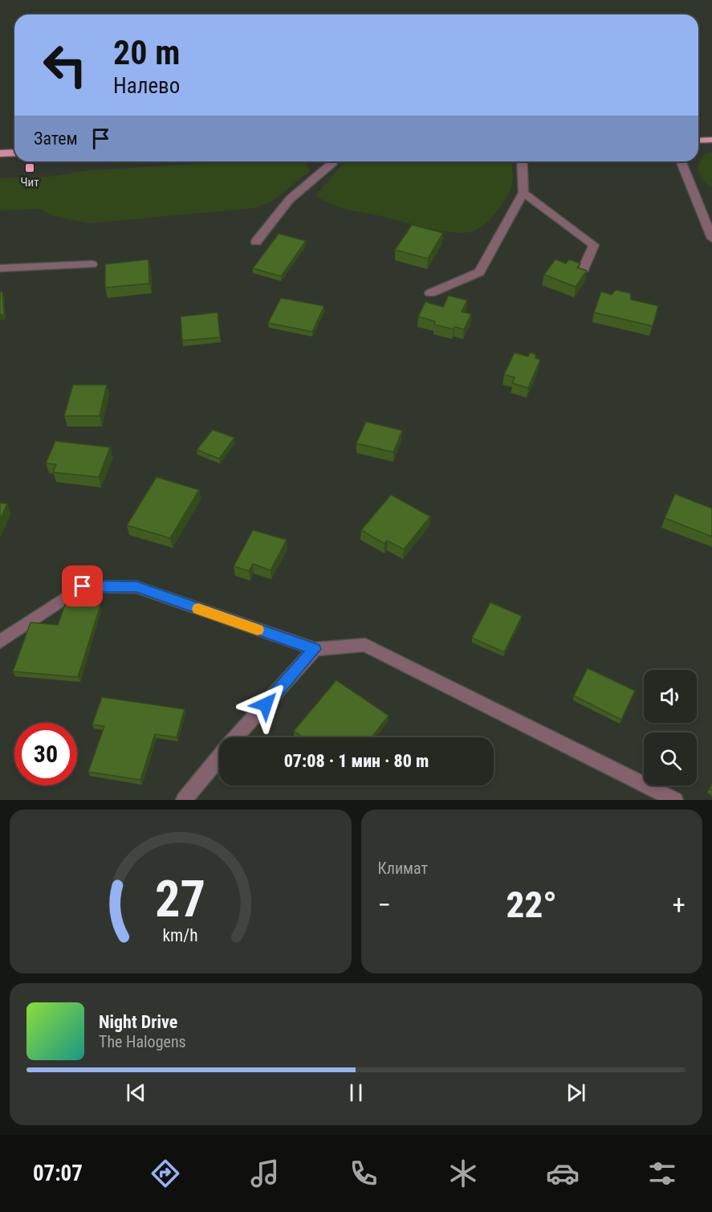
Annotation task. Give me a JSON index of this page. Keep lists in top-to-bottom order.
{
  "places": {
    "transit": ["Чит"]
  },
  "page": {
    "turn": ["20 m", "Налево"],
    "then": "Затем",
    "limit": "30",
    "trip": "07:08 · 1 мин · 80 m",
    "tile": "Климат",
    "heat": ["−", "22°", "+"],
    "song": ["Night Drive", "The Halogens"],
    "tabs": "07:07",
    "gauge": ["27", "km/h"]
  }
}
